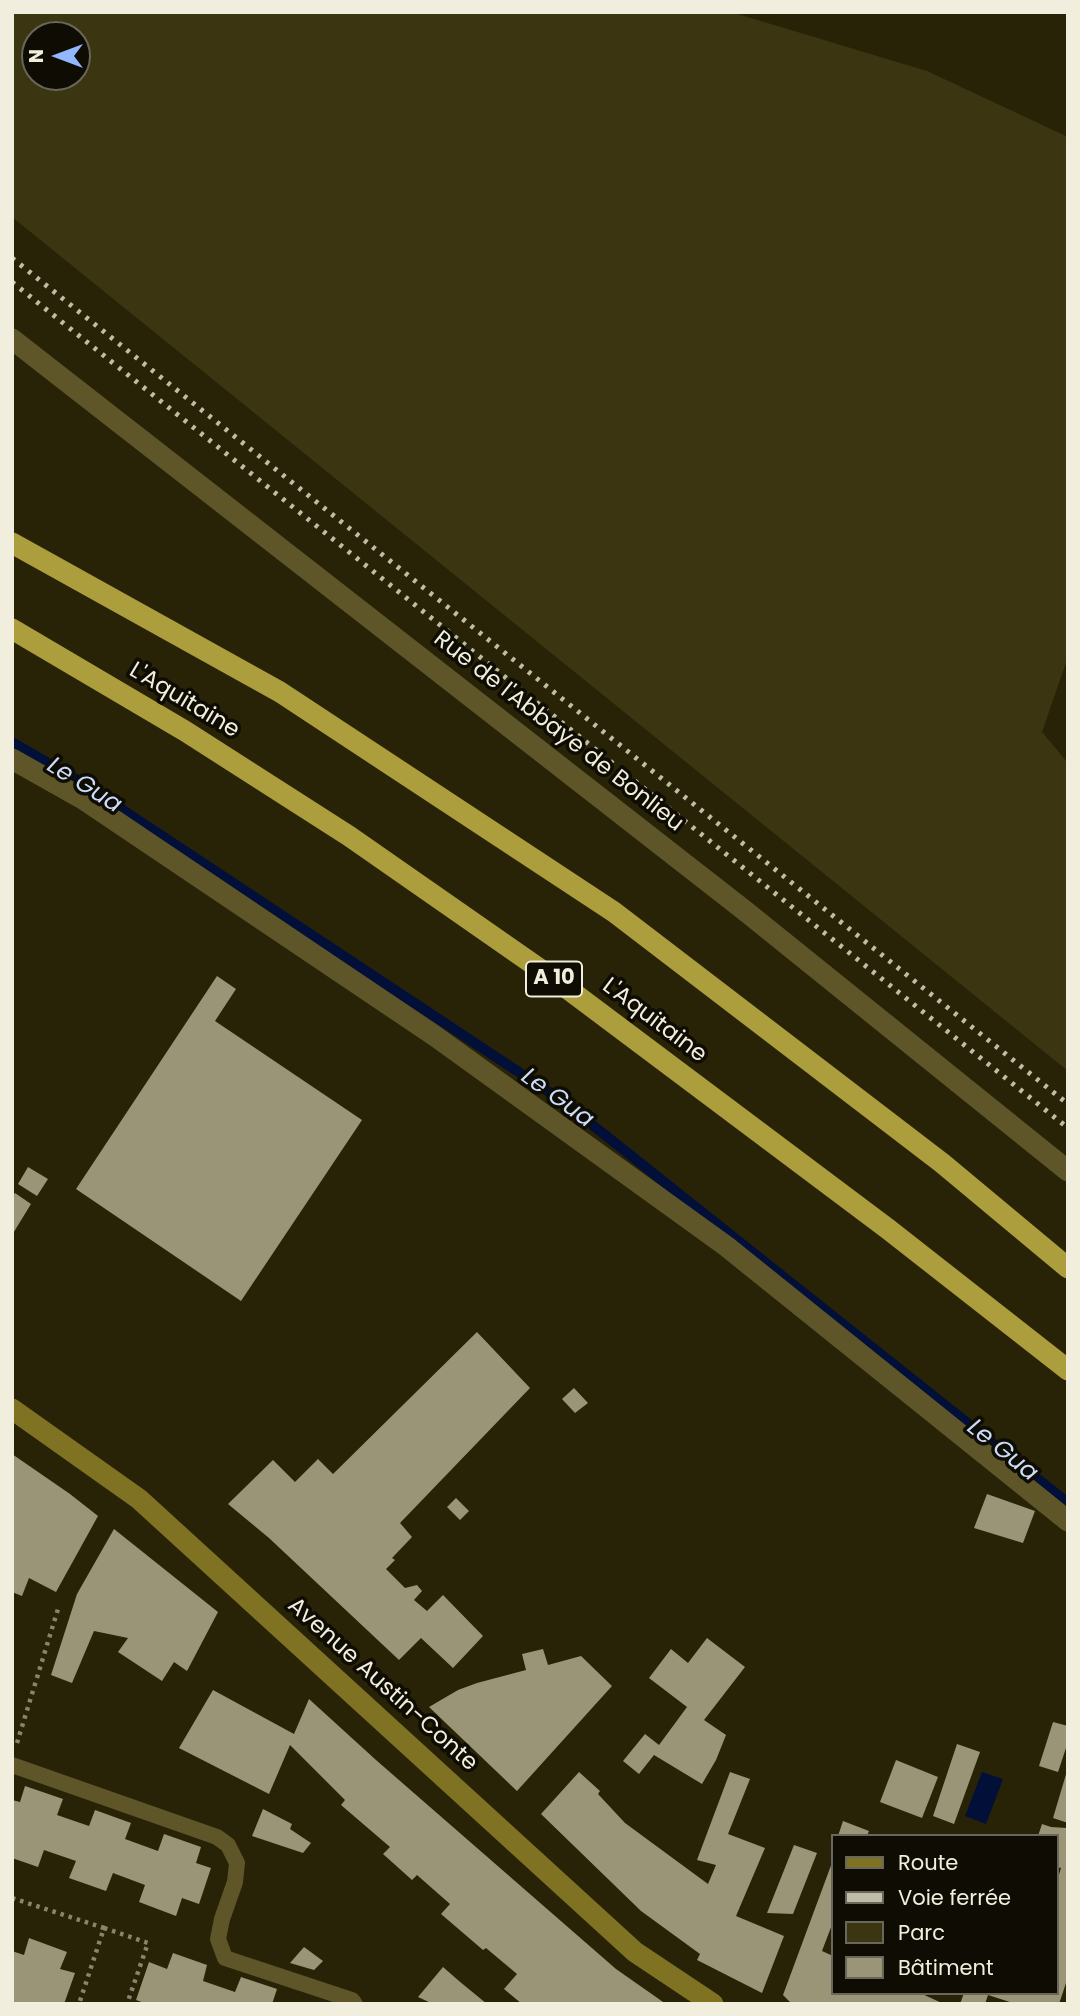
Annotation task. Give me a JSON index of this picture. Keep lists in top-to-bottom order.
{
  "streets": {
    "highway": ["L'Aquitaine", "A 10"],
    "main road": ["Avenue Austin-Conte"],
    "street": ["Rue de l'Abbaye de Bonlieu"]
  },
  "water": ["Le Gua"],
  "legend": [
    "Route",
    "Voie ferrée",
    "Parc",
    "Bâtiment"
  ],
  "north": "left"
}
